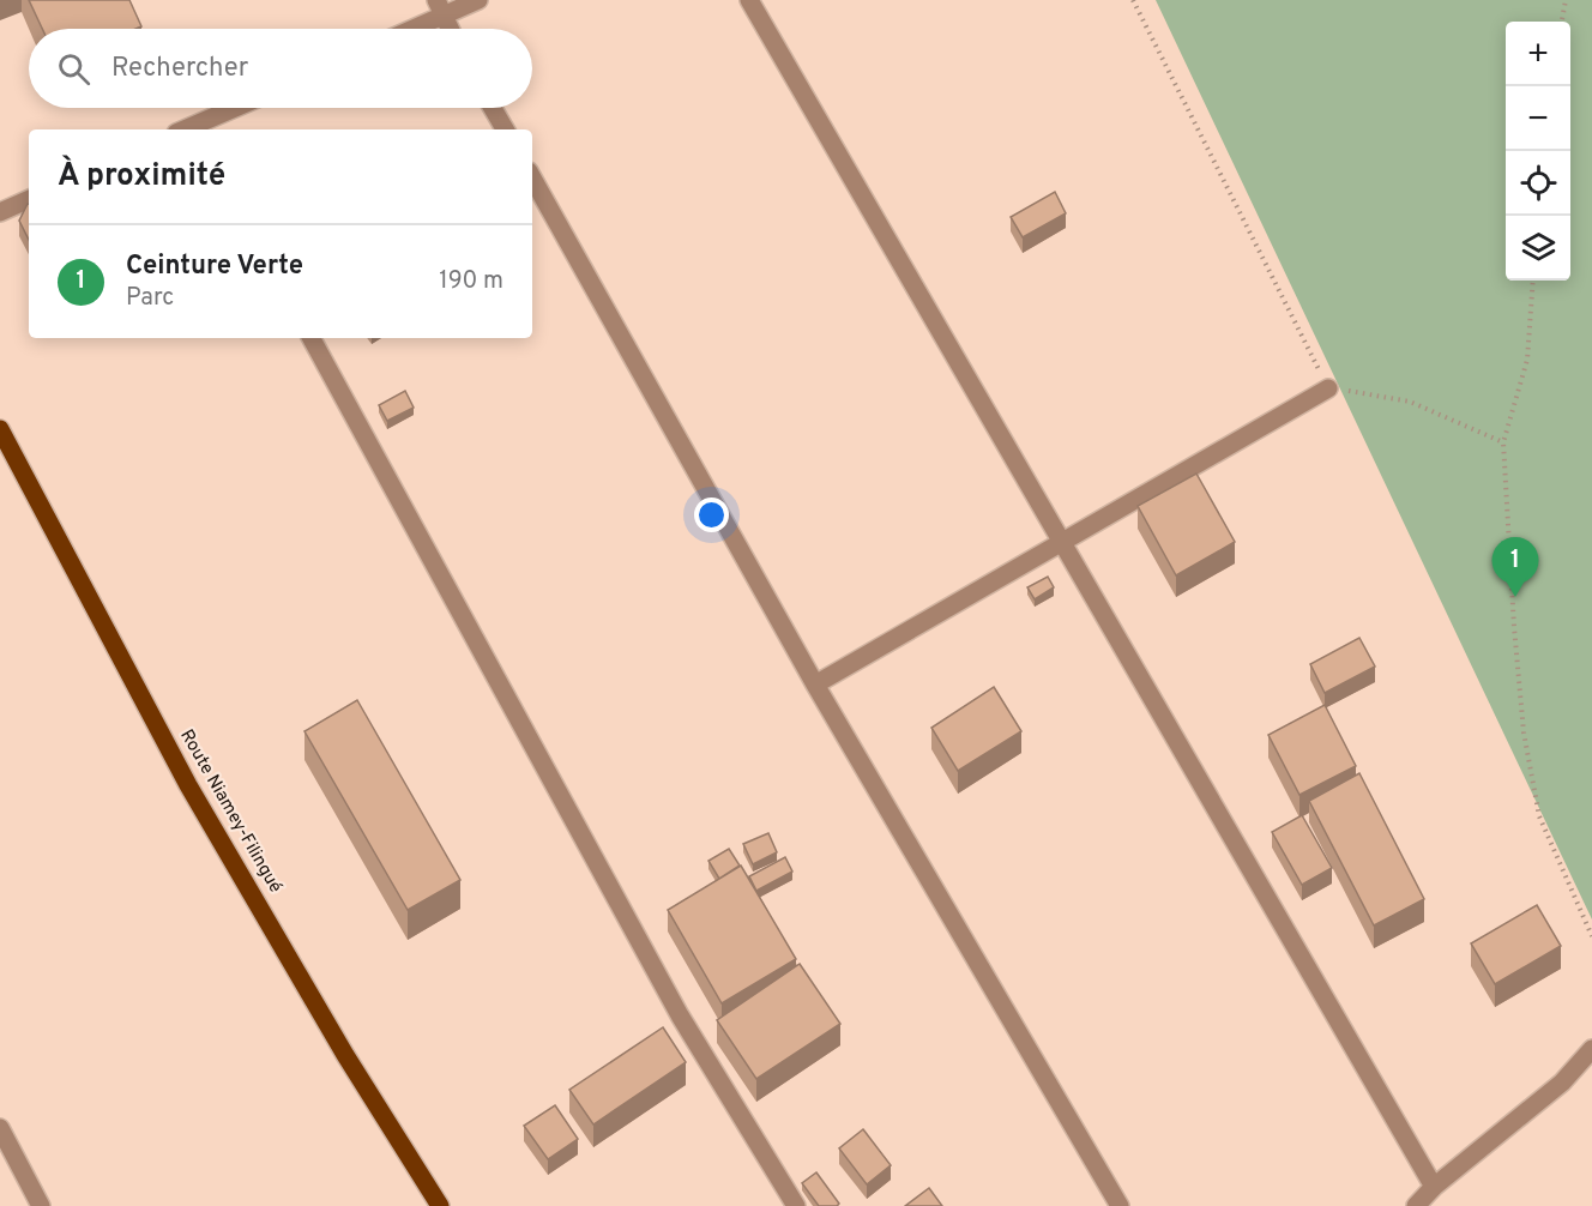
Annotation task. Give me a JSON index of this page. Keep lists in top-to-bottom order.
{
  "streets": {
    "main road": ["Route Niamey-Filingué"]
  },
  "page": {
    "map_buttons": ["+", "−"],
    "search": "Rechercher",
    "heading": "À proximité",
    "list": [
      {
        "mark": "1",
        "name": "Ceinture Verte",
        "note": "Parc",
        "value": "190 m"
      }
    ],
    "pins": "1"
  }
}
